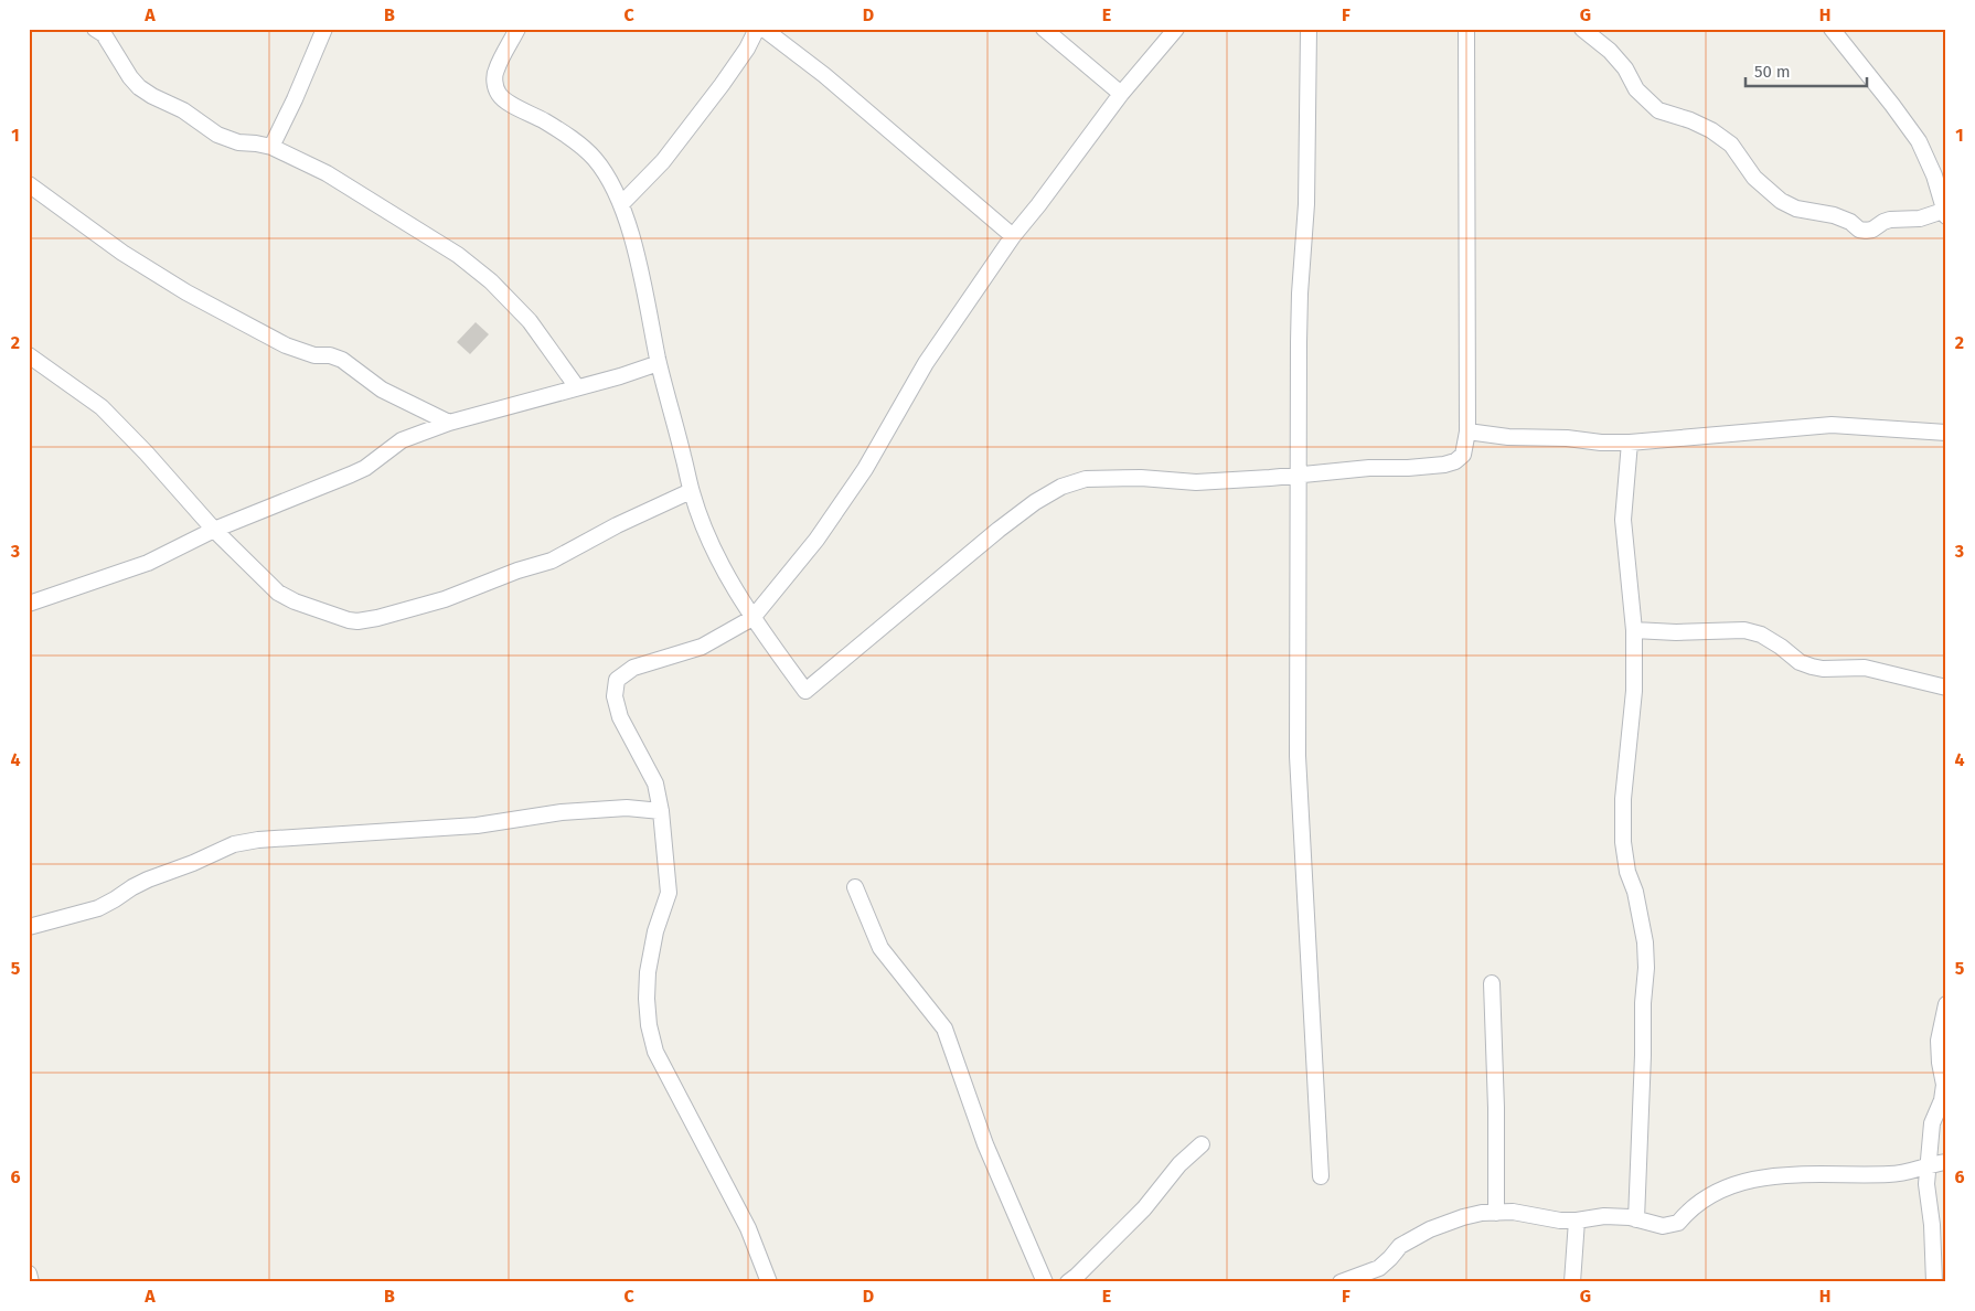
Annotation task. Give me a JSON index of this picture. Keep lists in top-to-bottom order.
{
  "scale_bar": "50 m",
  "grid": {
    "columns": [
      "A",
      "B",
      "C",
      "D",
      "E",
      "F",
      "G",
      "H"
    ],
    "rows": [
      "1",
      "2",
      "3",
      "4",
      "5",
      "6"
    ]
  }
}
